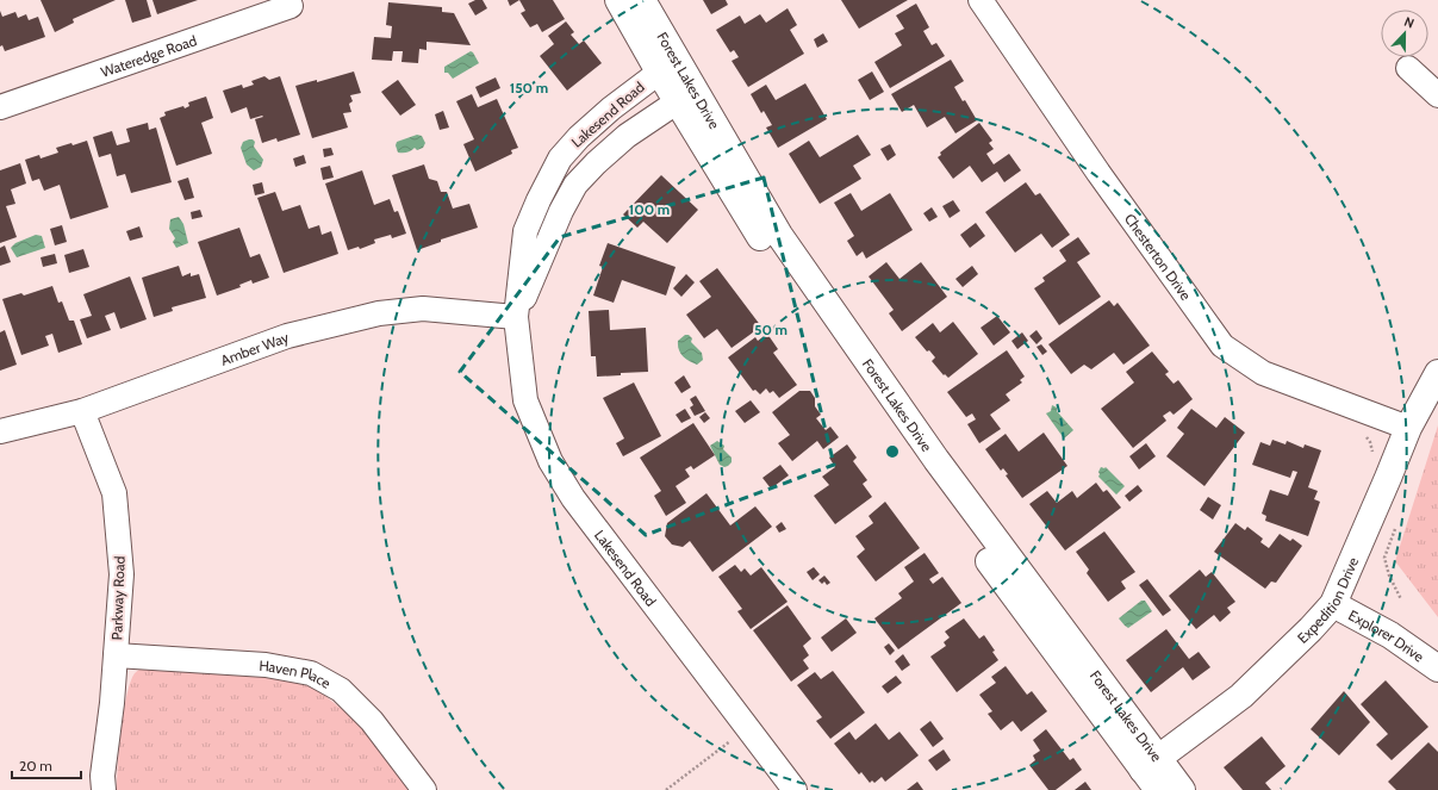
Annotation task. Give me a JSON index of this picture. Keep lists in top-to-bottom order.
{
  "streets": {
    "main road": ["Forest Lakes Drive", "Expedition Drive", "Explorer Drive"],
    "street": [
      "Wateredge Road",
      "Lakesend Road",
      "Chesterton Drive",
      "Amber Way",
      "Parkway Road",
      "Haven Place"
    ]
  },
  "crossings": [
    ["Forest Lakes Drive", "Lakesend Road"],
    ["Forest Lakes Drive", "Expedition Drive"],
    ["Lakesend Road", "Amber Way"],
    ["Chesterton Drive", "Expedition Drive"],
    ["Amber Way", "Parkway Road"],
    ["Parkway Road", "Haven Place"],
    ["Expedition Drive", "Explorer Drive"]
  ],
  "scale_bar": "20 m",
  "north": "top",
  "rings": ["150 m", "100 m", "50 m"]
}
